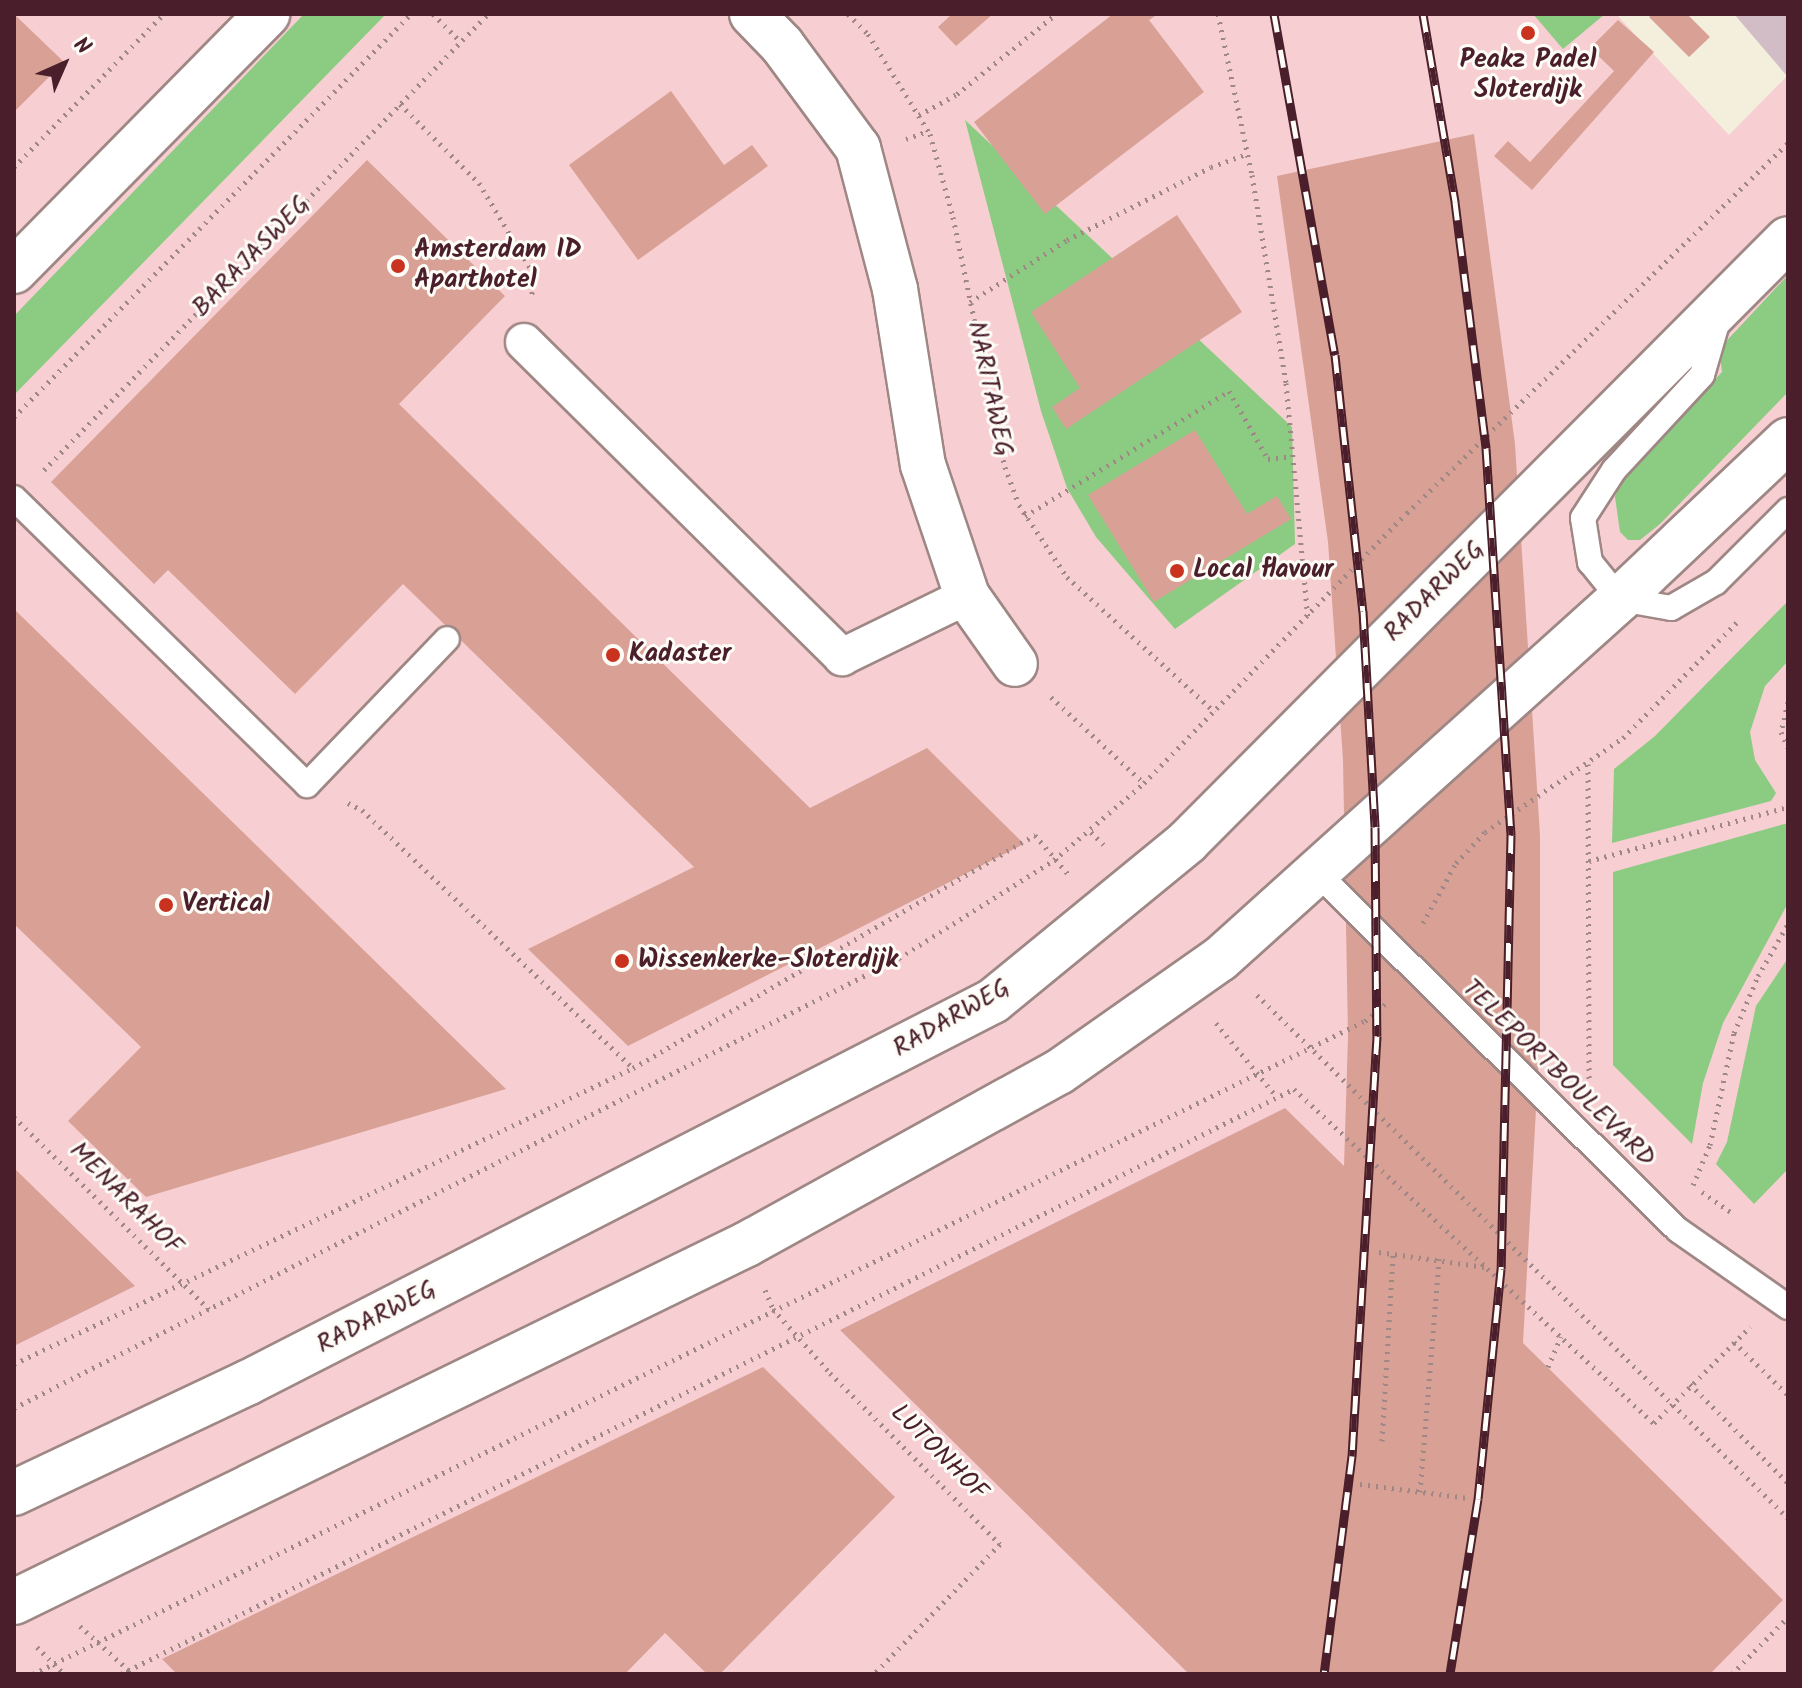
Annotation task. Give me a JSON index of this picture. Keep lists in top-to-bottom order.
{
  "streets": {
    "street": ["RADARWEG"],
    "lane": ["TELEPORTBOULEVARD"],
    "path": [
      "BARAJASWEG",
      "NARITAWEG",
      "MENARAHOF",
      "LUTONHOF"
    ]
  },
  "places": [
    "Peakz Padel Sloterdijk",
    "Amsterdam ID Aparthotel",
    "Local flavour",
    "Kadaster",
    "Vertical",
    "Wissenkerke-Sloterdijk"
  ],
  "north": "top right"
}
